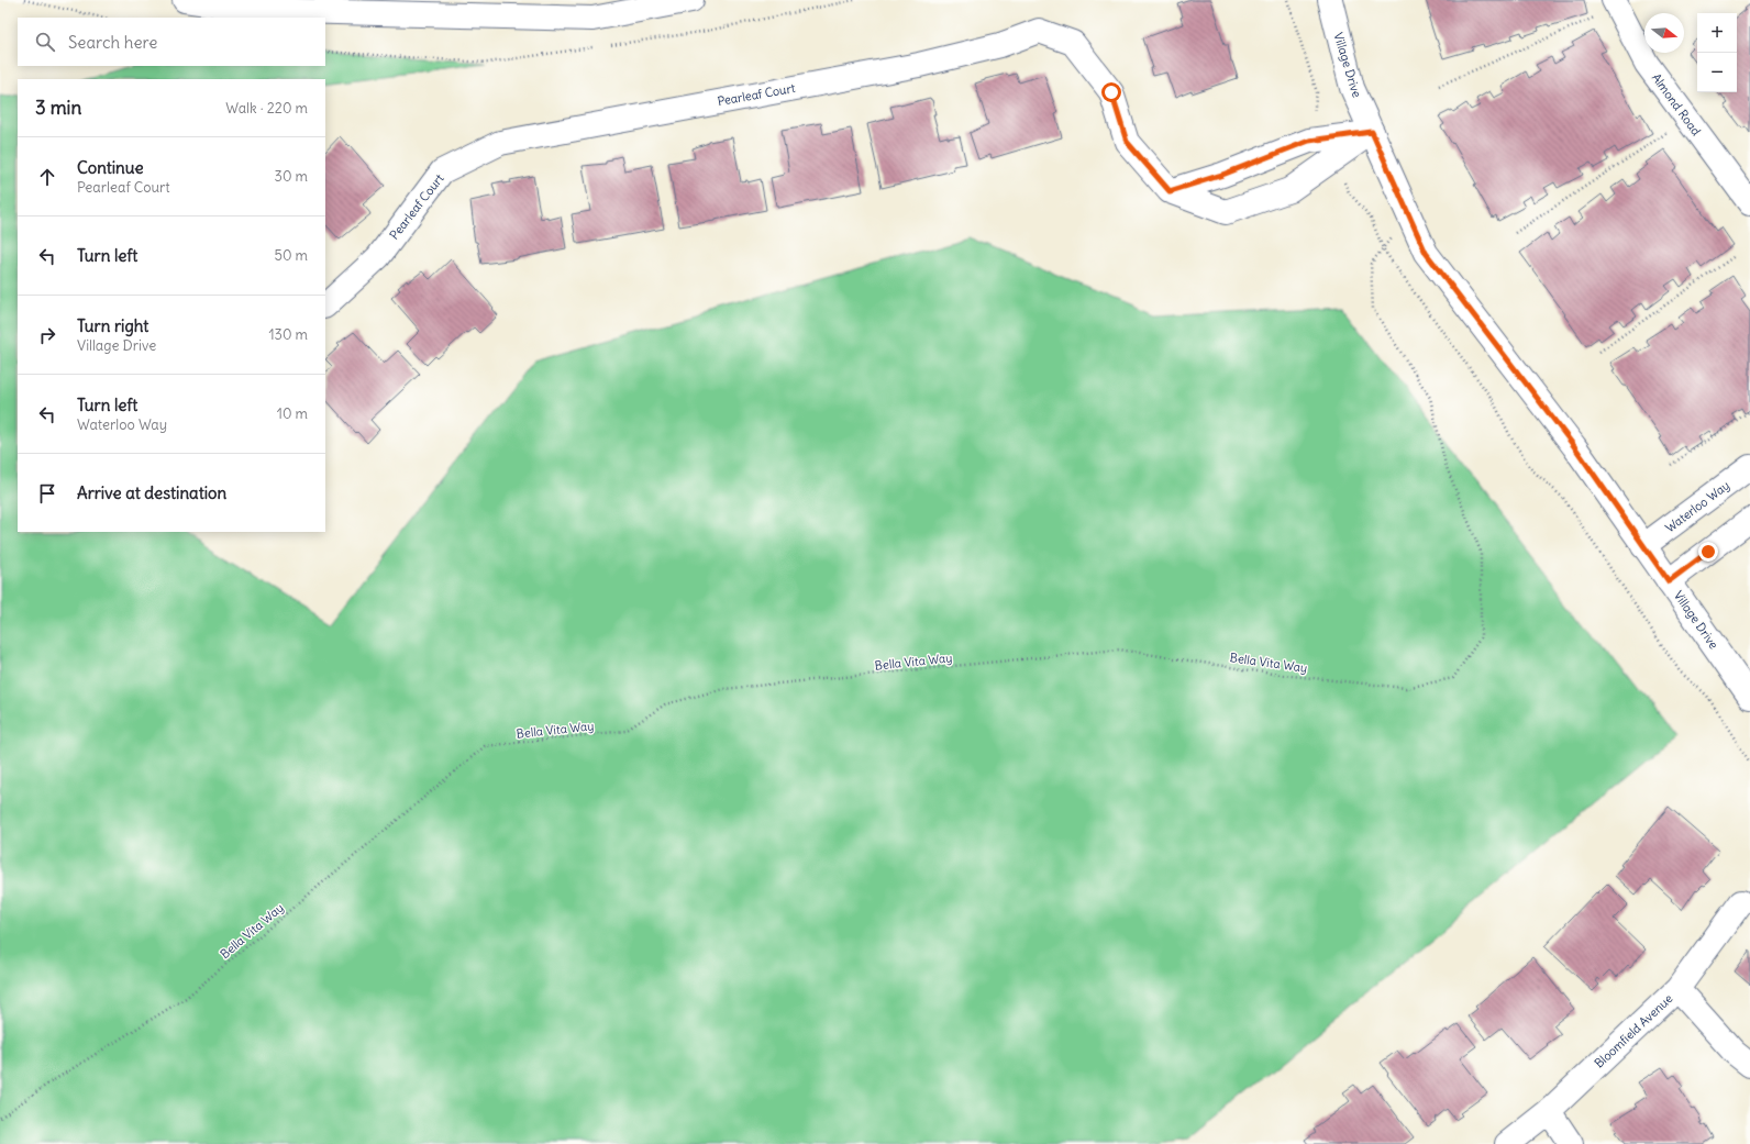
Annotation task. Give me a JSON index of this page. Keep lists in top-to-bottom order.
{
  "streets": {
    "street": [
      "Village Drive",
      "Pearleaf Court",
      "Almond Road",
      "Waterloo Way",
      "Bloomfield Avenue"
    ],
    "path": ["Bella Vita Way"]
  },
  "crossings": [
    ["Village Drive", "Waterloo Way"],
    ["Village Drive", "Bella Vita Way"]
  ],
  "north": "right",
  "page": {
    "map_buttons": ["+", "−"],
    "search": "Search here",
    "heading": ["3 min", "Walk · 220 m"],
    "list": [
      ["Continue", "Pearleaf Court", "30 m"],
      ["Turn left", "50 m"],
      ["Turn right", "Village Drive", "130 m"],
      ["Turn left", "Waterloo Way", "10 m"],
      "Arrive at destination"
    ]
  }
}
